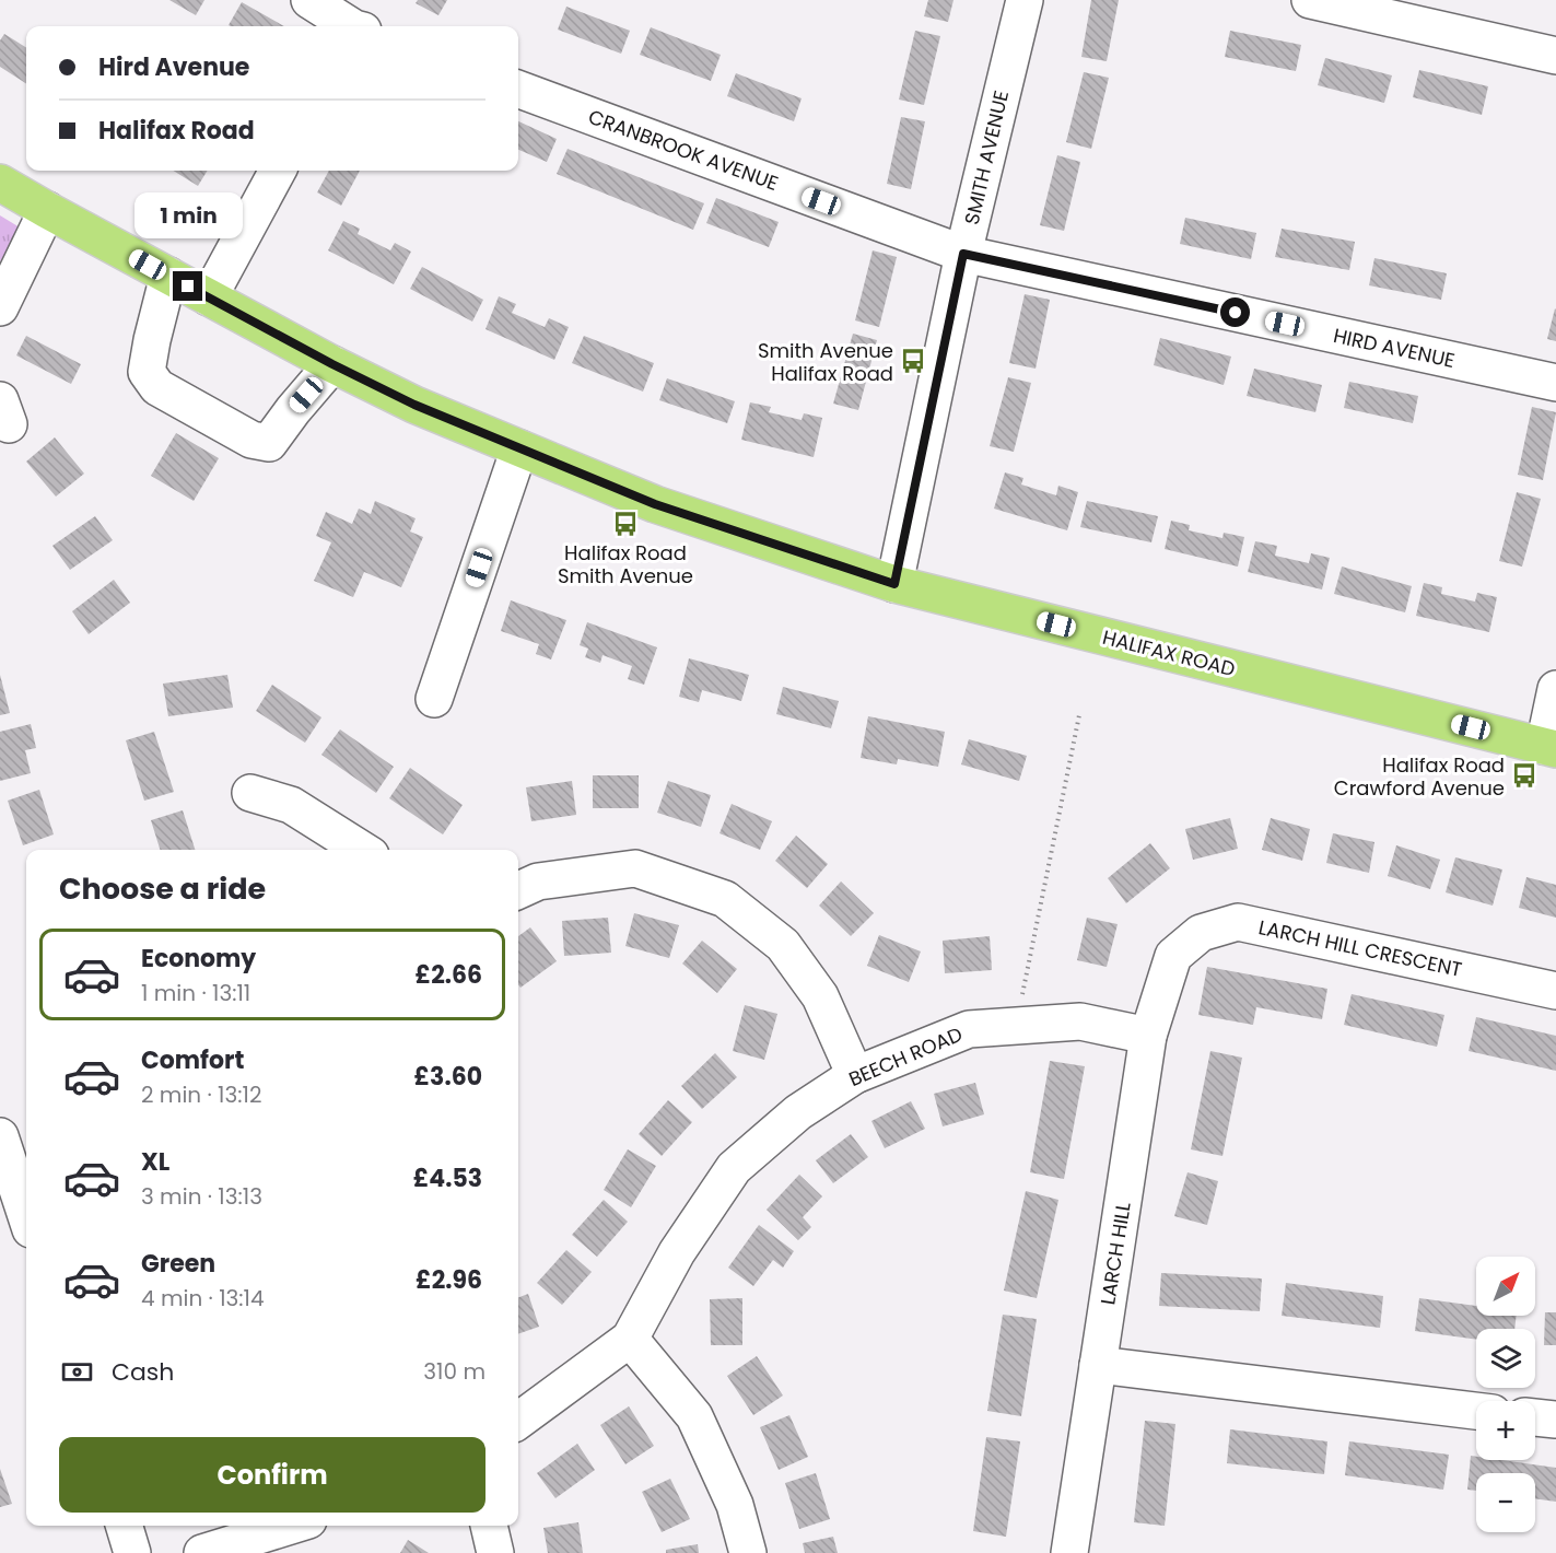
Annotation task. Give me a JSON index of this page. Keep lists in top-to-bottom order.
{
  "streets": {
    "highway": ["HALIFAX ROAD"],
    "street": [
      "CRANBROOK AVENUE",
      "SMITH AVENUE",
      "HIRD AVENUE",
      "LARCH HILL CRESCENT",
      "BEECH ROAD",
      "LARCH HILL"
    ]
  },
  "crossings": [
    ["CRANBROOK AVENUE", "SMITH AVENUE"],
    ["CRANBROOK AVENUE", "HIRD AVENUE"],
    ["SMITH AVENUE", "HIRD AVENUE"],
    ["SMITH AVENUE", "HALIFAX ROAD"],
    ["LARCH HILL CRESCENT", "LARCH HILL"],
    ["BEECH ROAD", "LARCH HILL"]
  ],
  "places": {
    "bus stop": ["Smith Avenue Halifax Road", "Halifax Road Smith Avenue", "Halifax Road Crawford Avenue"]
  },
  "north": "top right",
  "page": {
    "banner": ["Hird Avenue", "Halifax Road"],
    "bubble": "1 min",
    "heading": "Choose a ride",
    "list": [
      {
        "name": "Economy",
        "note": "1 min · 13:11",
        "value": "£2.66"
      },
      {
        "name": "Comfort",
        "note": "2 min · 13:12",
        "value": "£3.60"
      },
      {
        "name": "XL",
        "note": "3 min · 13:13",
        "value": "£4.53"
      },
      {
        "name": "Green",
        "note": "4 min · 13:14",
        "value": "£2.96"
      }
    ],
    "map_buttons": ["+", "−"],
    "pay": ["Cash", "310 m"],
    "buttons": "Confirm"
  }
}
